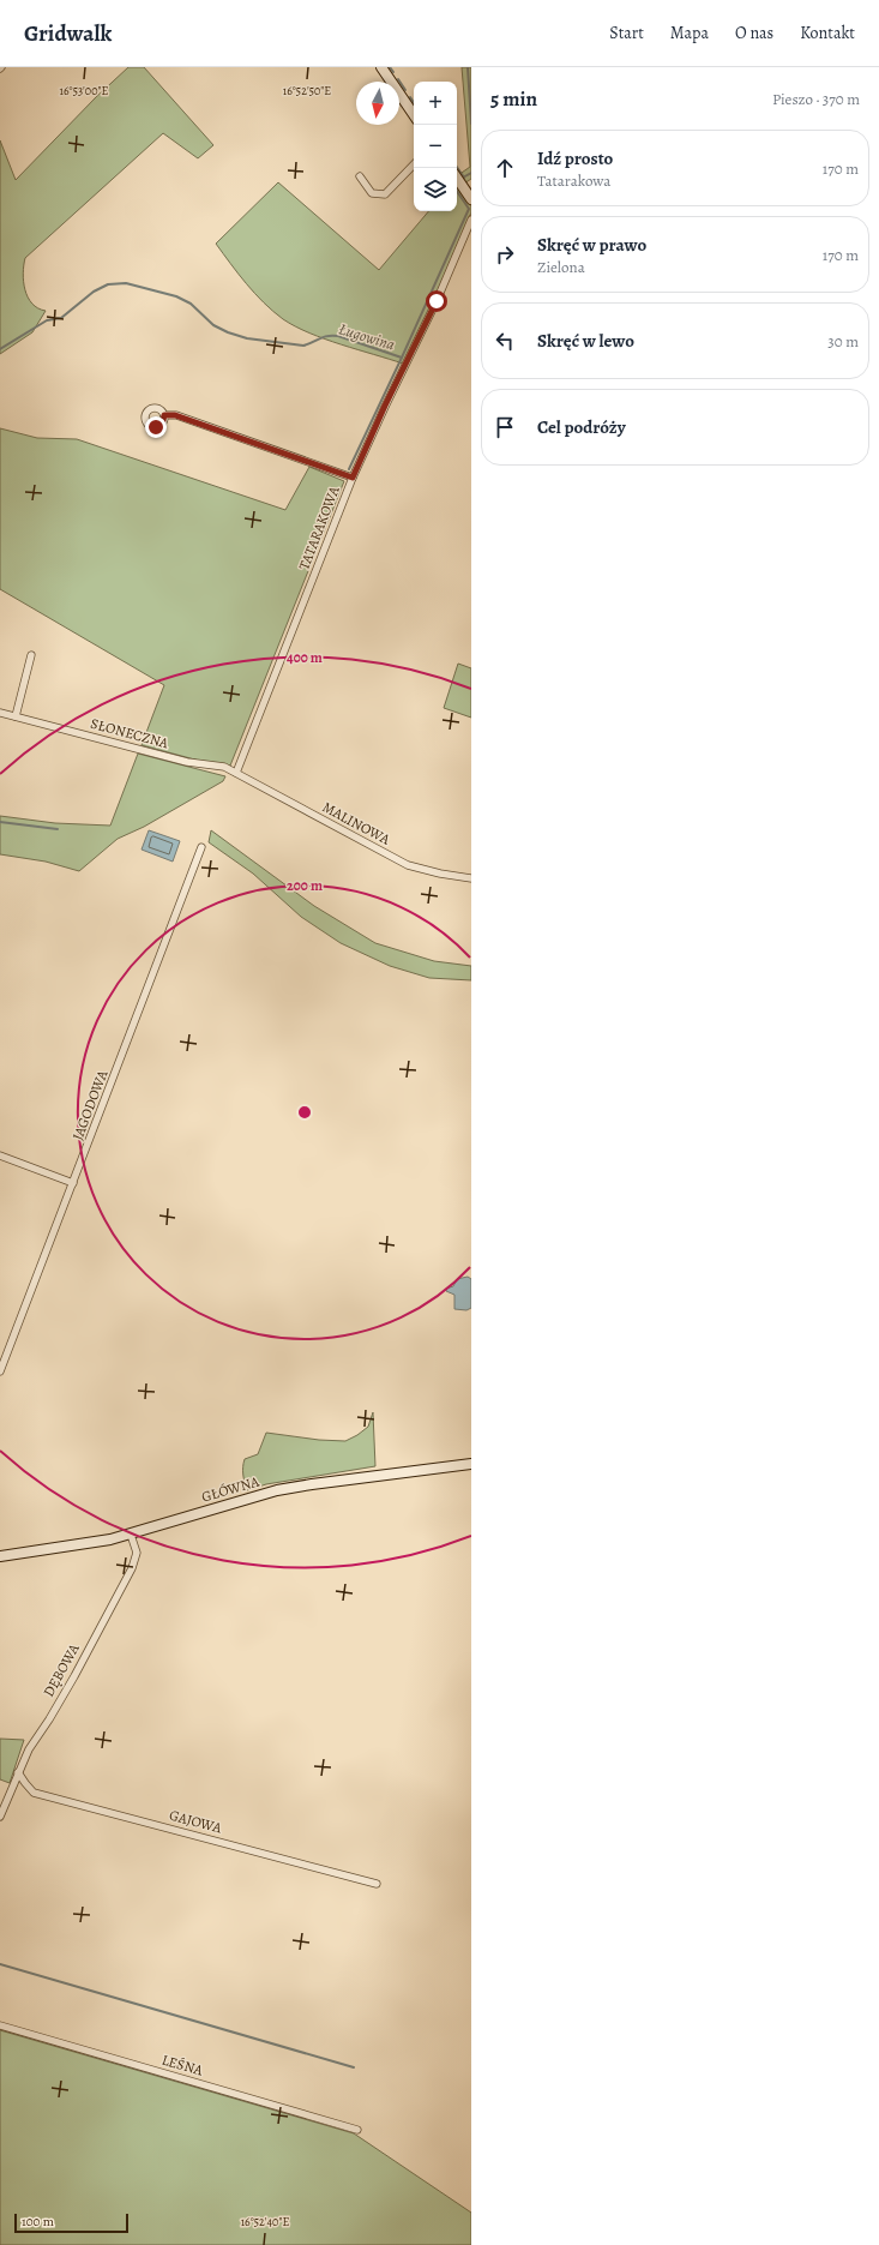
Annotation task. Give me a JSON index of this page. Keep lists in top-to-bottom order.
{
  "streets": {
    "street": [
      "TATARAKOWA",
      "SŁONECZNA",
      "MALINOWA",
      "JAGODOWA",
      "GŁÓWNA",
      "DĘBOWA",
      "GAJOWA",
      "LEŚNA"
    ]
  },
  "crossings": [
    ["TATARAKOWA", "SŁONECZNA"],
    ["TATARAKOWA", "MALINOWA"],
    ["SŁONECZNA", "MALINOWA"],
    ["GŁÓWNA", "DĘBOWA"],
    ["DĘBOWA", "GAJOWA"]
  ],
  "water": ["Ługowina"],
  "scale_bar": "100 m",
  "north": "bottom",
  "page": {
    "header": "Gridwalk",
    "nav": [
      "Start",
      "Mapa",
      "O nas",
      "Kontakt"
    ],
    "heading": ["5 min", "Pieszo · 370 m"],
    "map_buttons": ["+", "−"],
    "list": [
      ["Idź prosto", "Tatarakowa", "170 m"],
      ["Skręć w prawo", "Zielona", "170 m"],
      ["Skręć w lewo", "30 m"],
      "Cel podróży"
    ],
    "scale": "100 m"
  },
  "coordinates": ["16°53'00\"E", "16°52'50\"E", "16°52'40\"E"],
  "rings": ["400 m", "200 m"]
}
